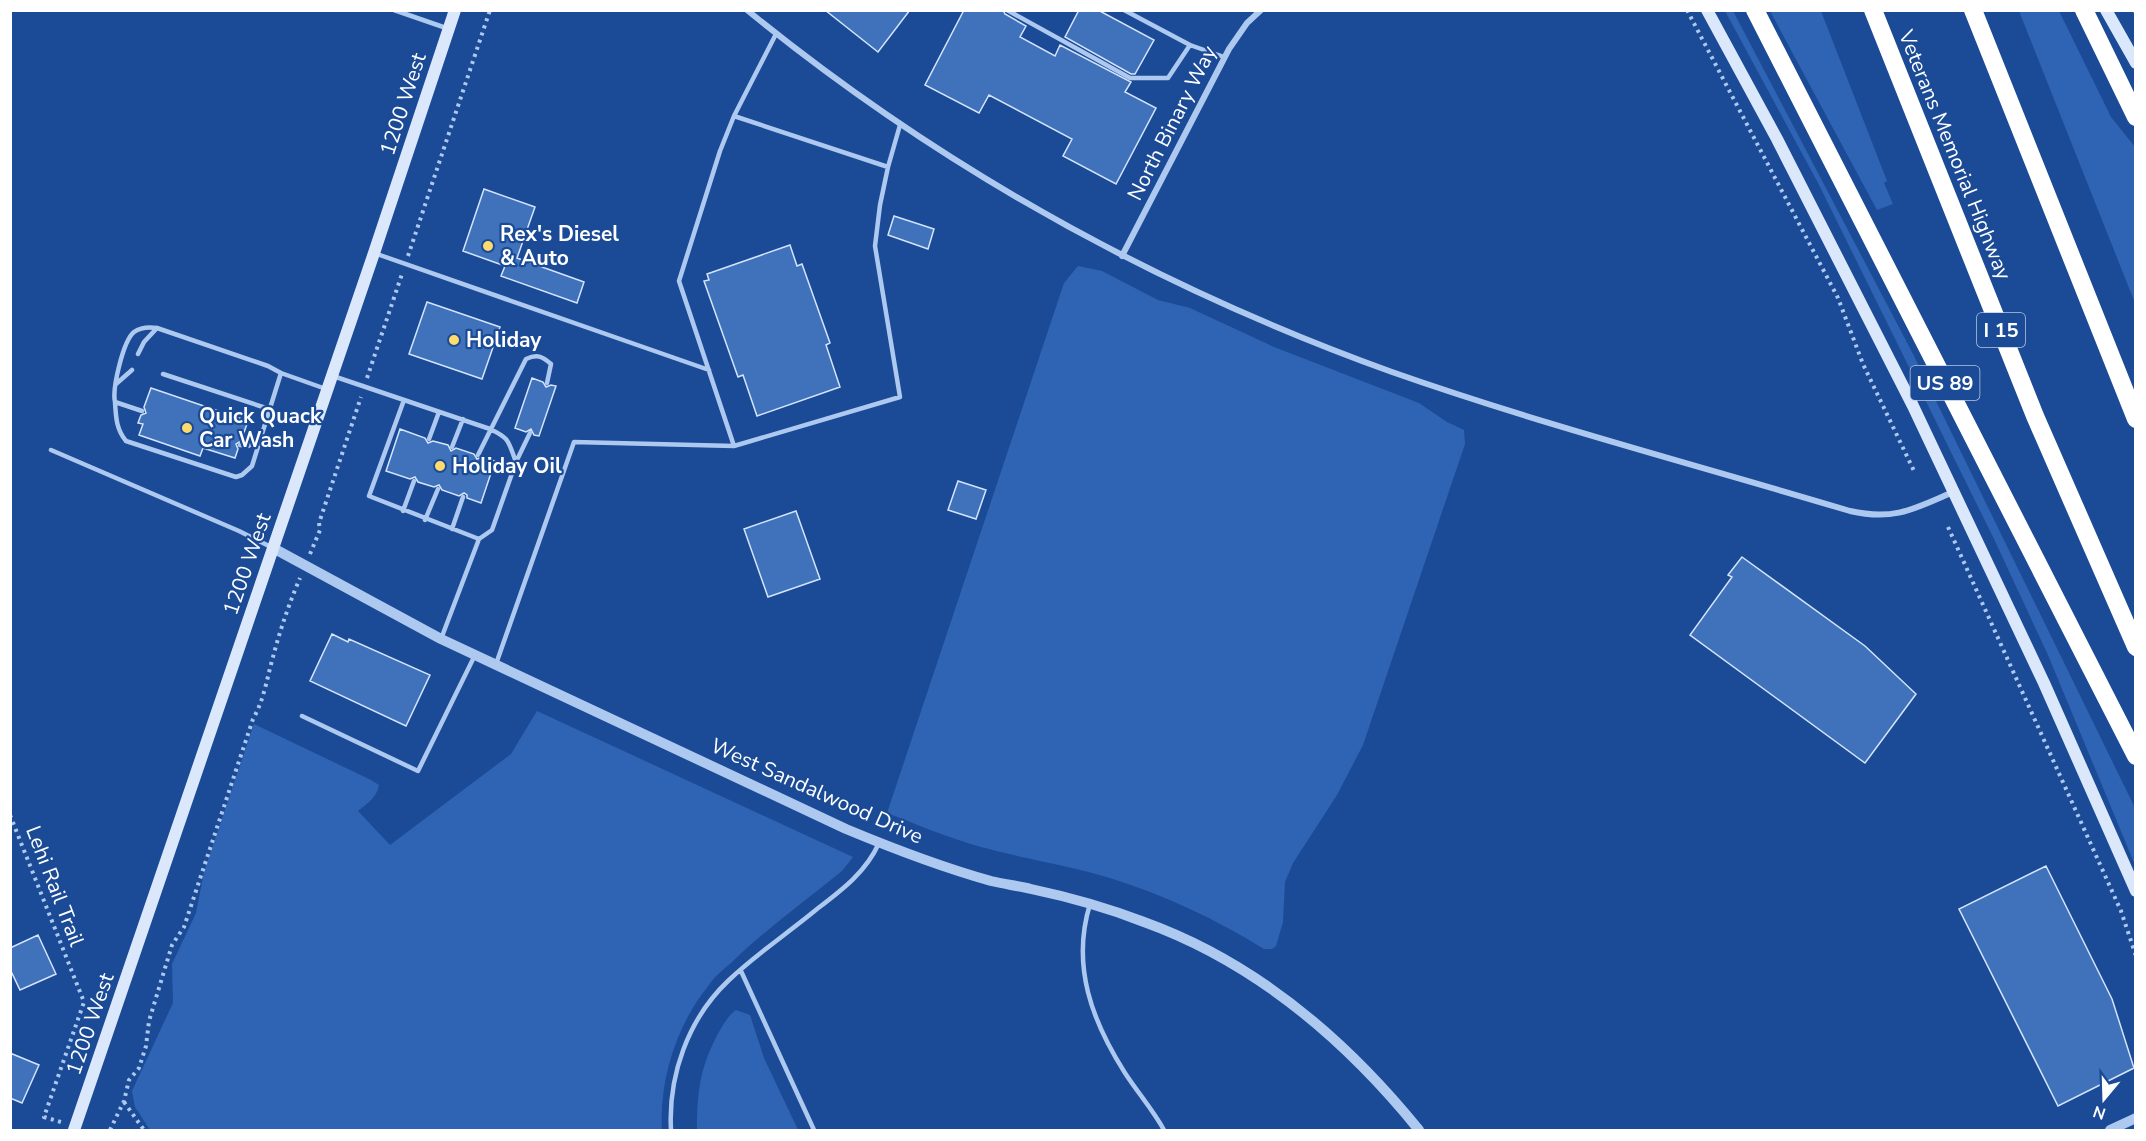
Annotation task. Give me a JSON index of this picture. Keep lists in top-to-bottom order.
{
  "streets": {
    "highway": ["Veterans Memorial Highway", "I 15", "US 89"],
    "main road": ["1200 West"],
    "street": ["North Binary Way", "West Sandalwood Drive"],
    "path": ["Lehi Rail Trail"]
  },
  "crossings": [
    ["1200 West", "West Sandalwood Drive"]
  ],
  "places": [
    "Rex's Diesel & Auto",
    "Holiday",
    "Quick Quack Car Wash",
    "Holiday Oil"
  ],
  "north": "bottom"
}
